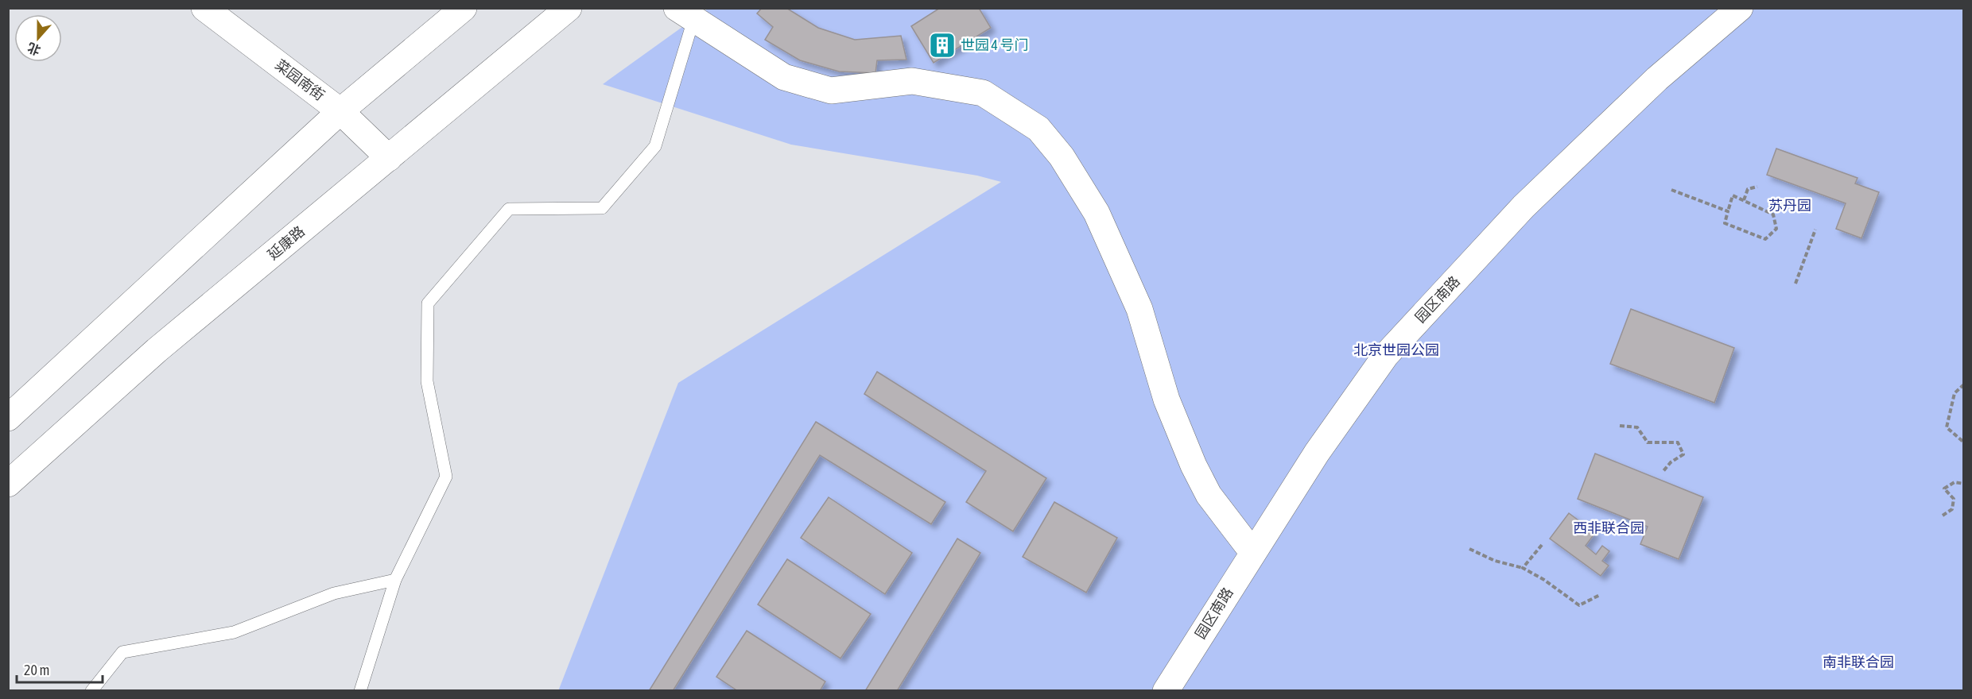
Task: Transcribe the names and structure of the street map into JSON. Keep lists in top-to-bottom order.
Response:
{
  "streets": {
    "street": ["菜园南街", "延康路", "园区南路"]
  },
  "crossings": [
    ["菜园南街", "延康路"]
  ],
  "parks": [
    "苏丹园",
    "北京世园公园",
    "西非联合园",
    "南非联合园"
  ],
  "places": {
    "building": ["世园 4 号门"]
  },
  "scale_bar": "20 m",
  "north": "bottom"
}
